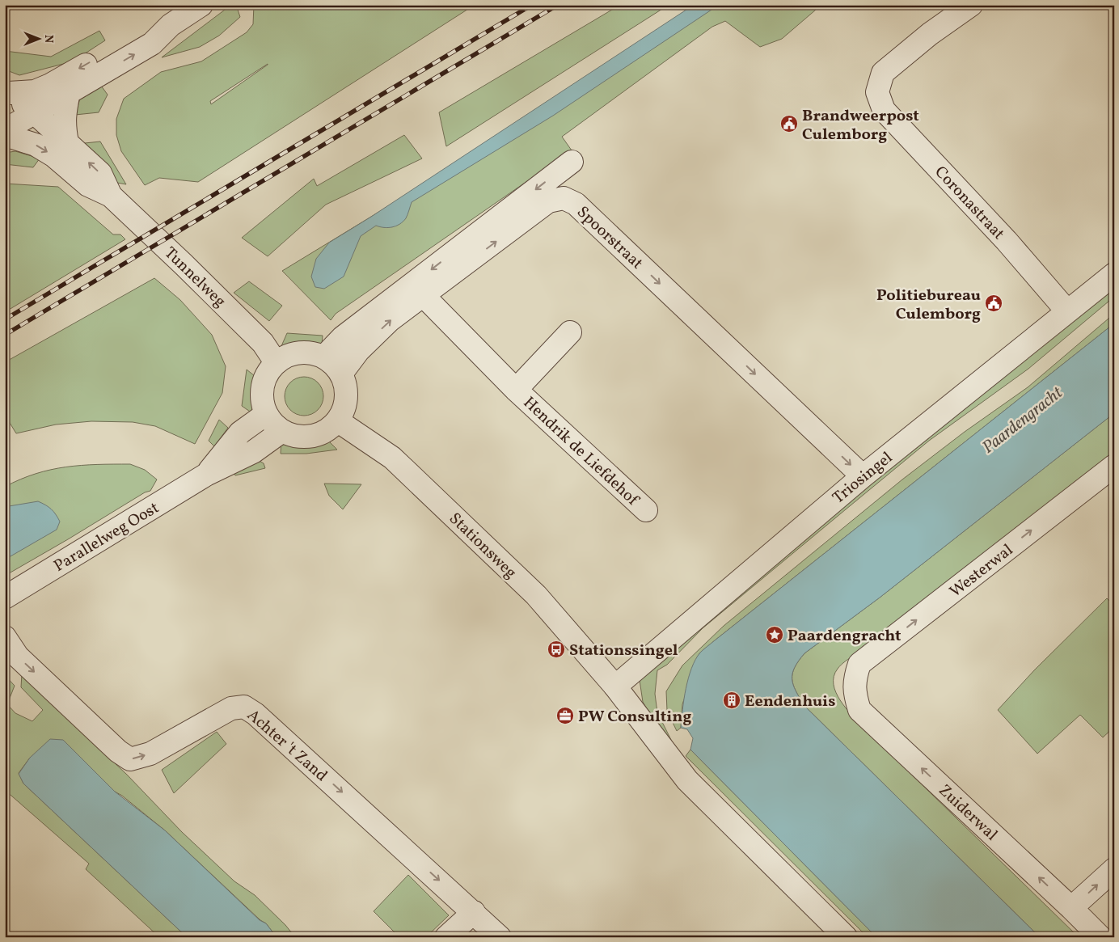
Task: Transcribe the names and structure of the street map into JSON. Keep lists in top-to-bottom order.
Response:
{
  "streets": {
    "street": [
      "Coronastraat",
      "Spoorstraat",
      "Tunnelweg",
      "Hendrik de Liefdehof",
      "Triosingel",
      "Parallelweg Oost",
      "Stationsweg",
      "Westerwal",
      "Achter 't Zand",
      "Zuiderwal"
    ]
  },
  "crossings": [
    ["Coronastraat", "Triosingel"],
    ["Spoorstraat", "Tunnelweg"],
    ["Spoorstraat", "Hendrik de Liefdehof"],
    ["Spoorstraat", "Triosingel"],
    ["Spoorstraat", "Parallelweg Oost"],
    ["Spoorstraat", "Stationsweg"],
    ["Tunnelweg", "Parallelweg Oost"],
    ["Tunnelweg", "Stationsweg"],
    ["Triosingel", "Stationsweg"],
    ["Parallelweg Oost", "Stationsweg"],
    ["Westerwal", "Zuiderwal"]
  ],
  "one_way": ["Westerwal", "Achter 't Zand"],
  "water": ["Paardengracht"],
  "places": {
    "public building": ["Brandweerpost Culemborg", "Politiebureau Culemborg"],
    "place": ["Paardengracht"],
    "bus stop": ["Stationssingel"],
    "building": ["Eendenhuis"],
    "office": ["PW Consulting"]
  },
  "north": "right"
}
